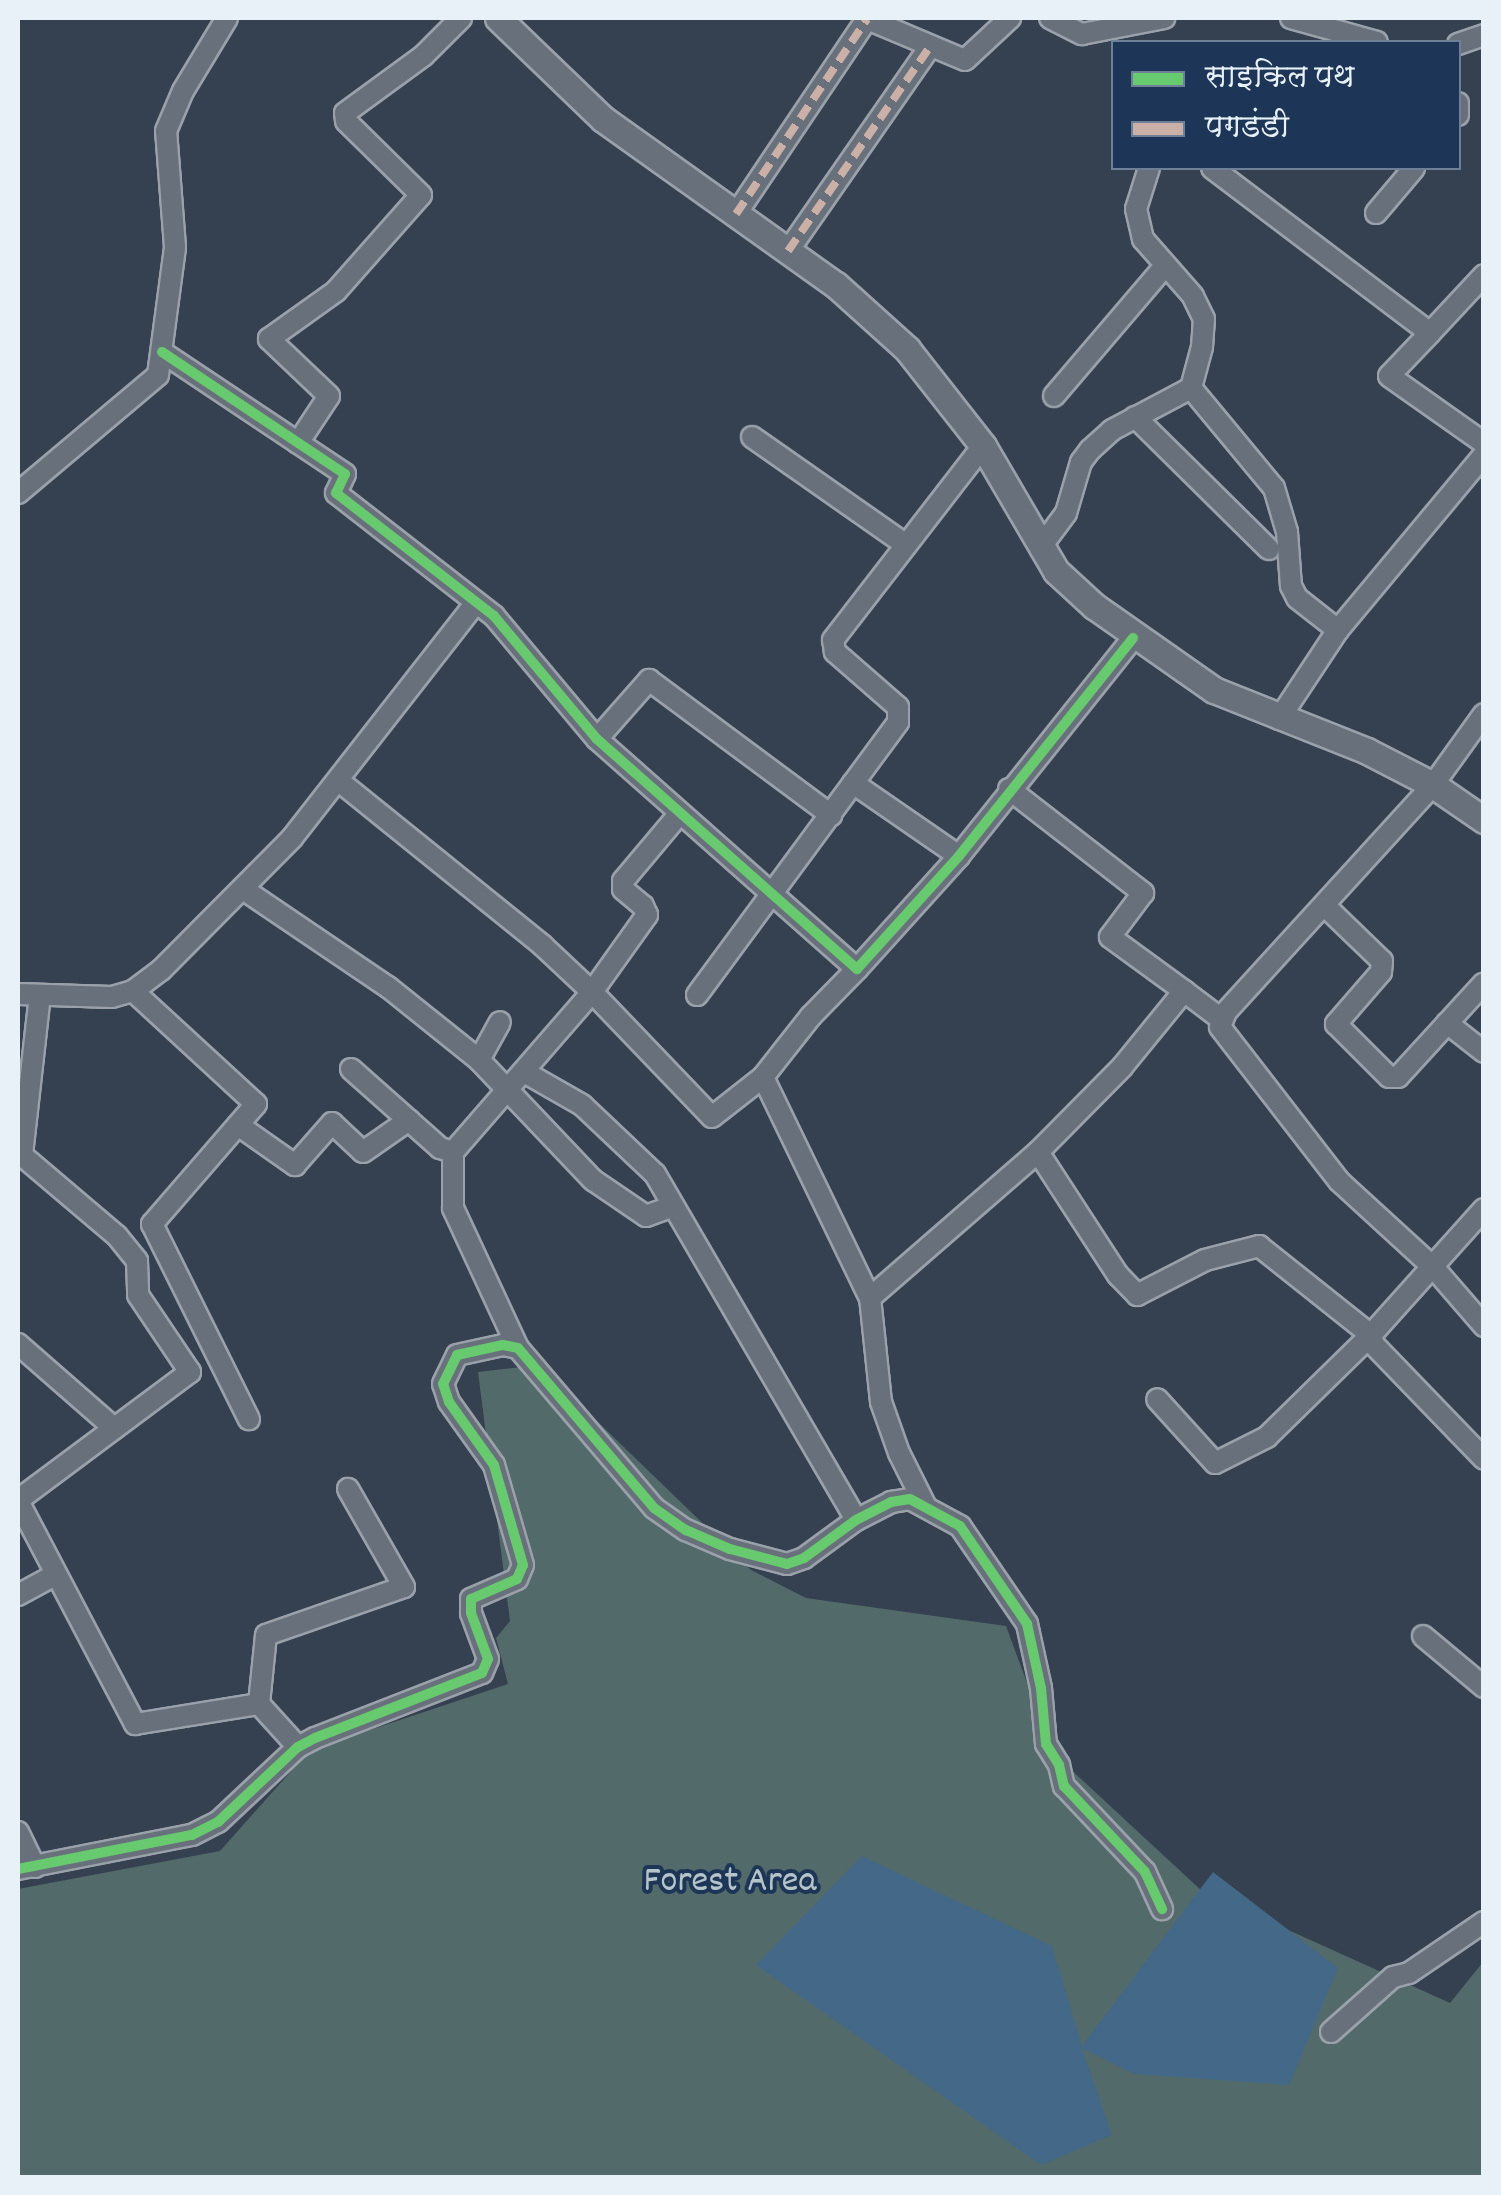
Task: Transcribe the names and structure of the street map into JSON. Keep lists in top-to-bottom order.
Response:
{
  "parks": ["Forest Area"],
  "legend": ["साइकिल पथ", "पगडंडी"]
}
